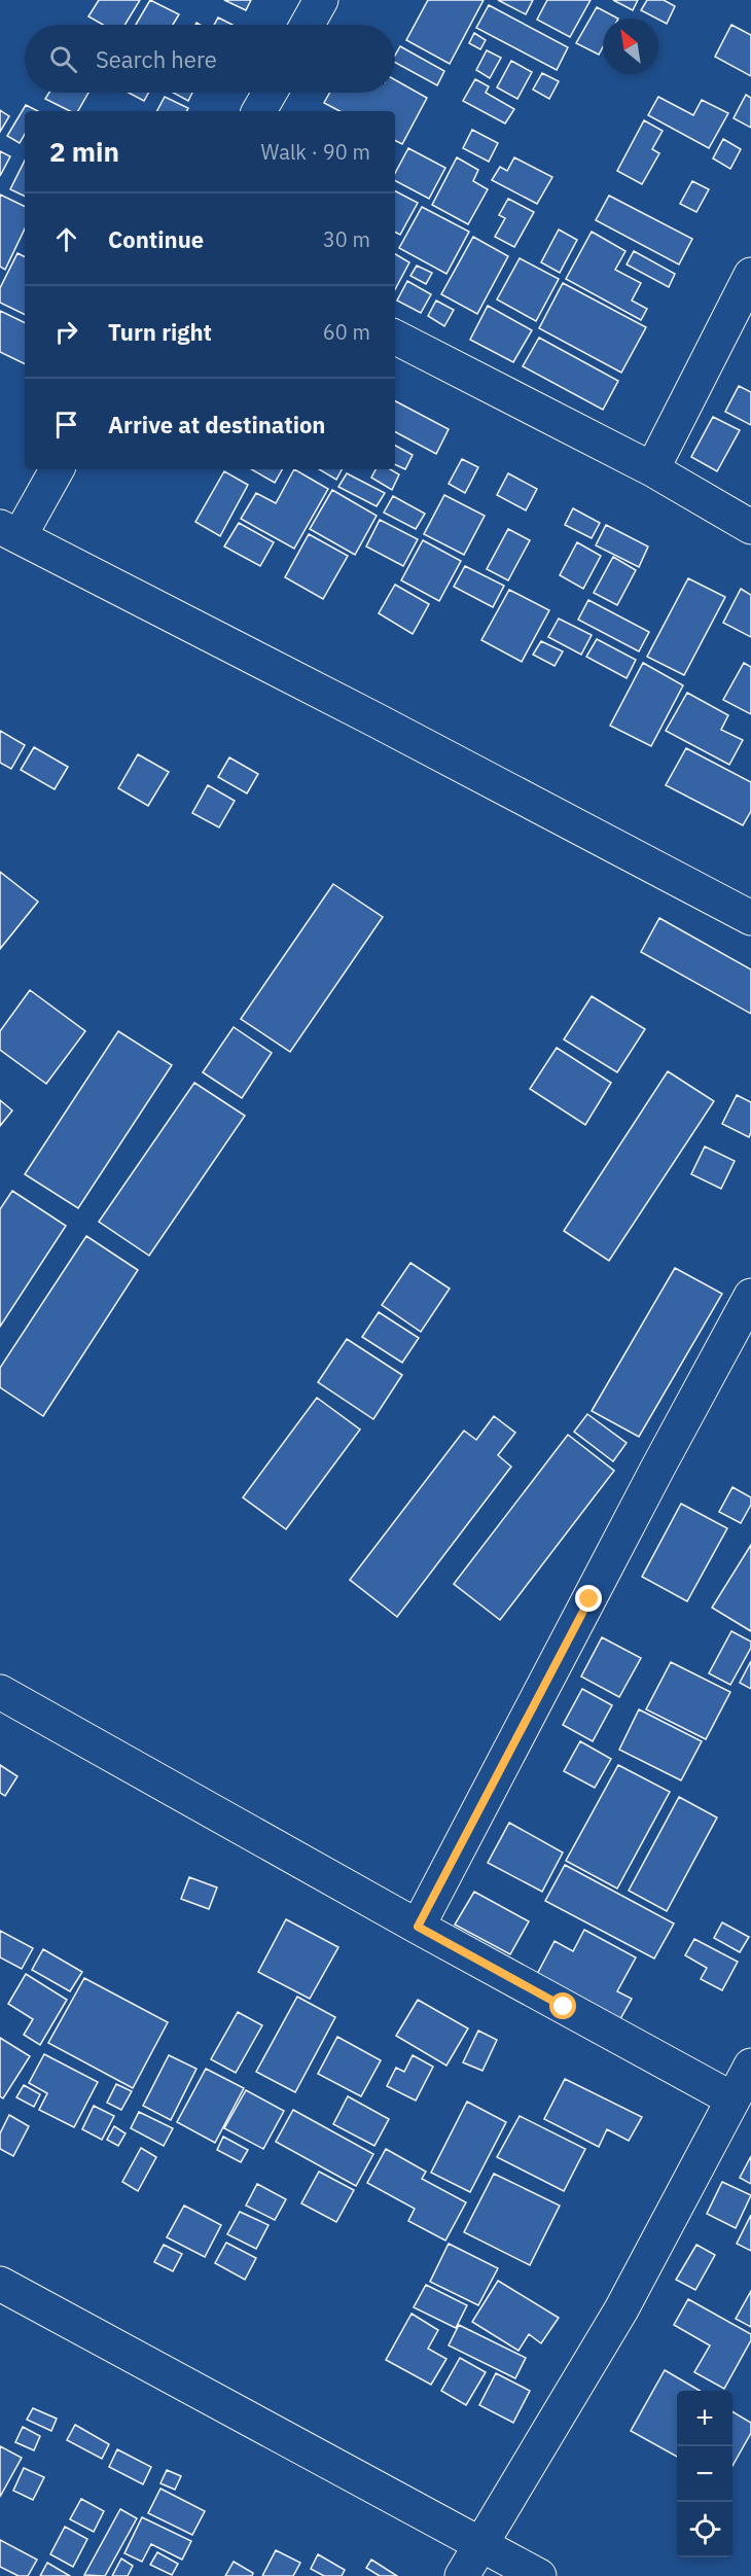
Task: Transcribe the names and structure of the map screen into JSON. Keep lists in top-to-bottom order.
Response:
{
  "north": "top left",
  "page": {
    "search": "Search here",
    "heading": ["2 min", "Walk · 90 m"],
    "list": [
      ["Continue", "30 m"],
      ["Turn right", "60 m"],
      "Arrive at destination"
    ],
    "map_buttons": ["+", "−"]
  }
}
